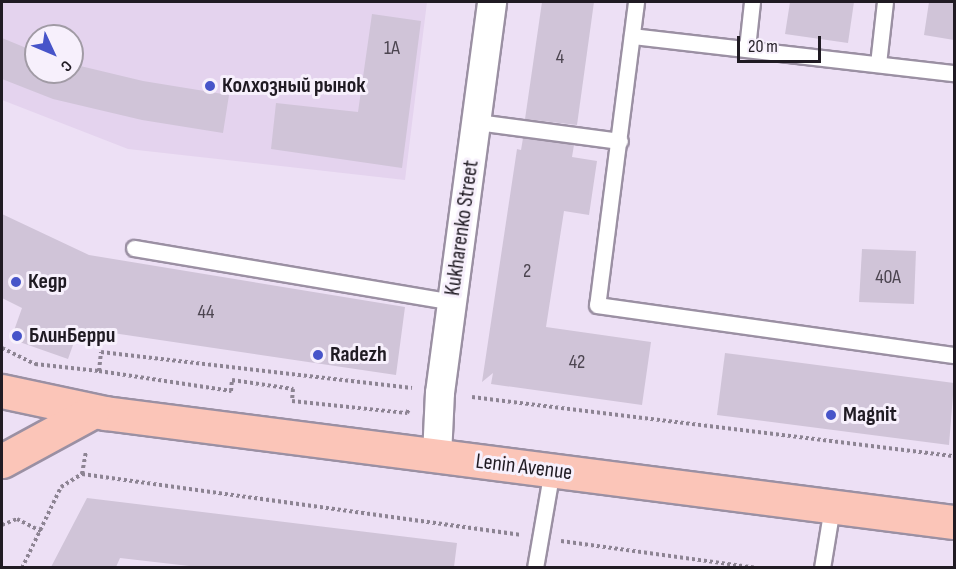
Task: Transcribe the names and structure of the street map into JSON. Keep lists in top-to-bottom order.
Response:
{
  "streets": {
    "main road": ["Lenin Avenue"],
    "street": ["Kukharenko Street"]
  },
  "crossings": [
    ["Kukharenko Street", "Lenin Avenue"]
  ],
  "places": [
    "Колхозный рынок",
    "Кедр",
    "БлинБерри",
    "Radezh",
    "Magnit"
  ],
  "house_numbers": [
    "1А",
    "4",
    "2",
    "40А",
    "44",
    "42"
  ],
  "scale_bar": "20 m",
  "north": "bottom right"
}
